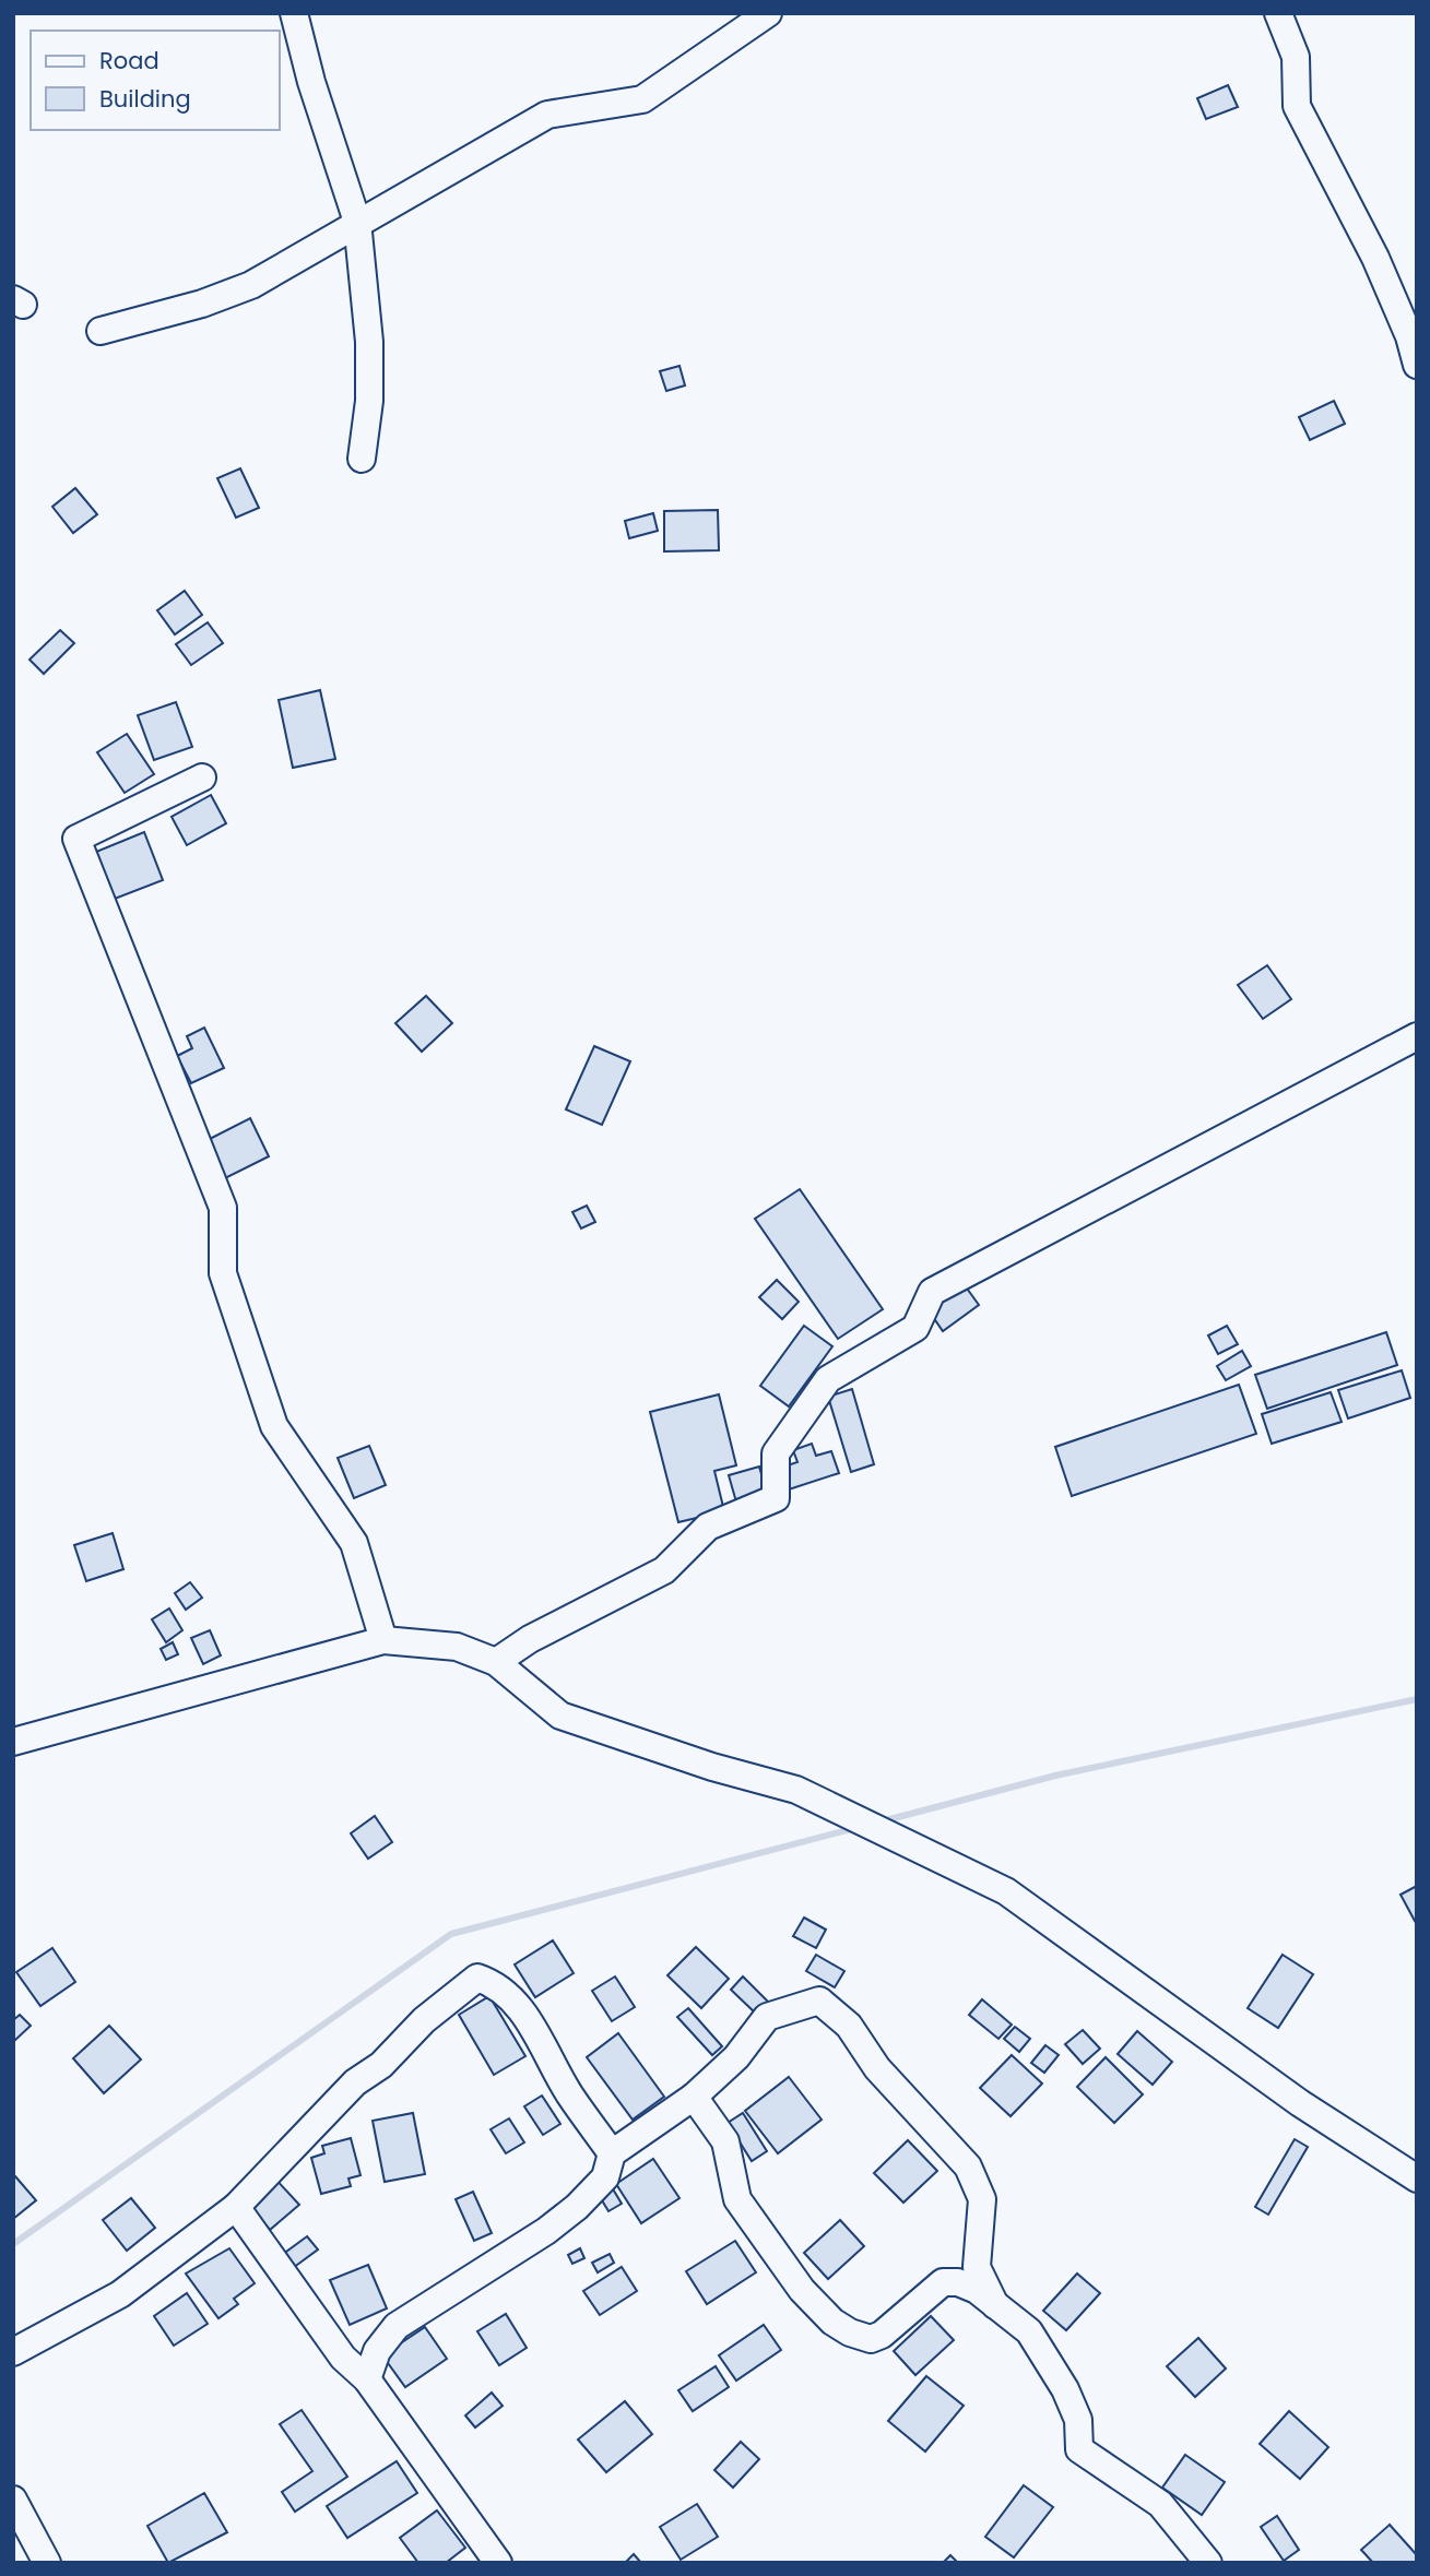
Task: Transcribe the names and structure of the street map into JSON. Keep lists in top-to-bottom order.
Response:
{
  "legend": ["Road", "Building"]
}
